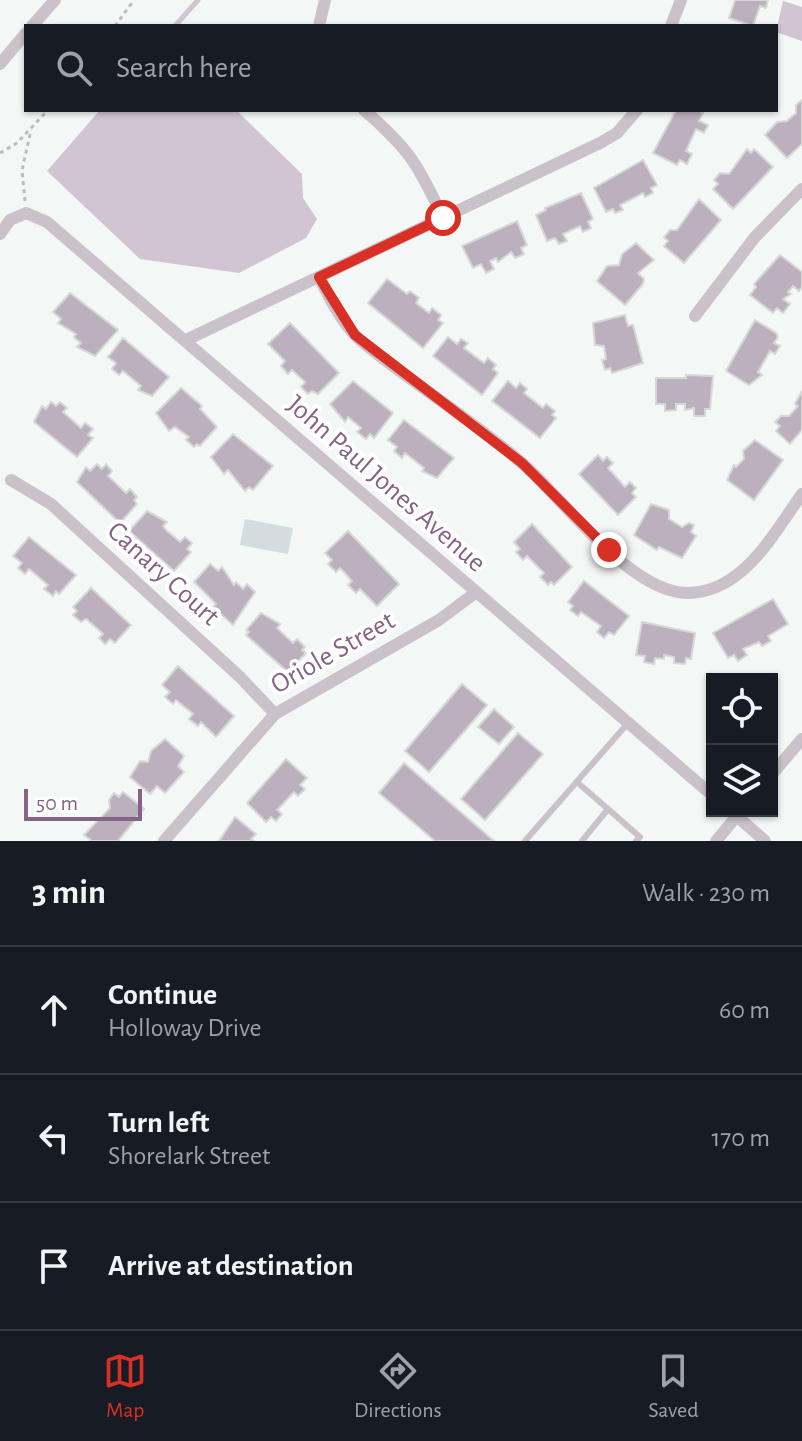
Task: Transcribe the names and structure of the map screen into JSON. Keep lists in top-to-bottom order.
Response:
{
  "streets": {
    "street": ["John Paul Jones Avenue", "Canary Court", "Oriole Street"]
  },
  "crossings": [
    ["John Paul Jones Avenue", "Oriole Street"],
    ["Canary Court", "Oriole Street"]
  ],
  "scale_bar": "50 m",
  "page": {
    "search": "Search here",
    "scale": "50 m",
    "heading": ["3 min", "Walk · 230 m"],
    "list": [
      ["Continue", "Holloway Drive", "60 m"],
      ["Turn left", "Shorelark Street", "170 m"],
      "Arrive at destination"
    ],
    "nav": ["Map", "Directions", "Saved"]
  }
}
